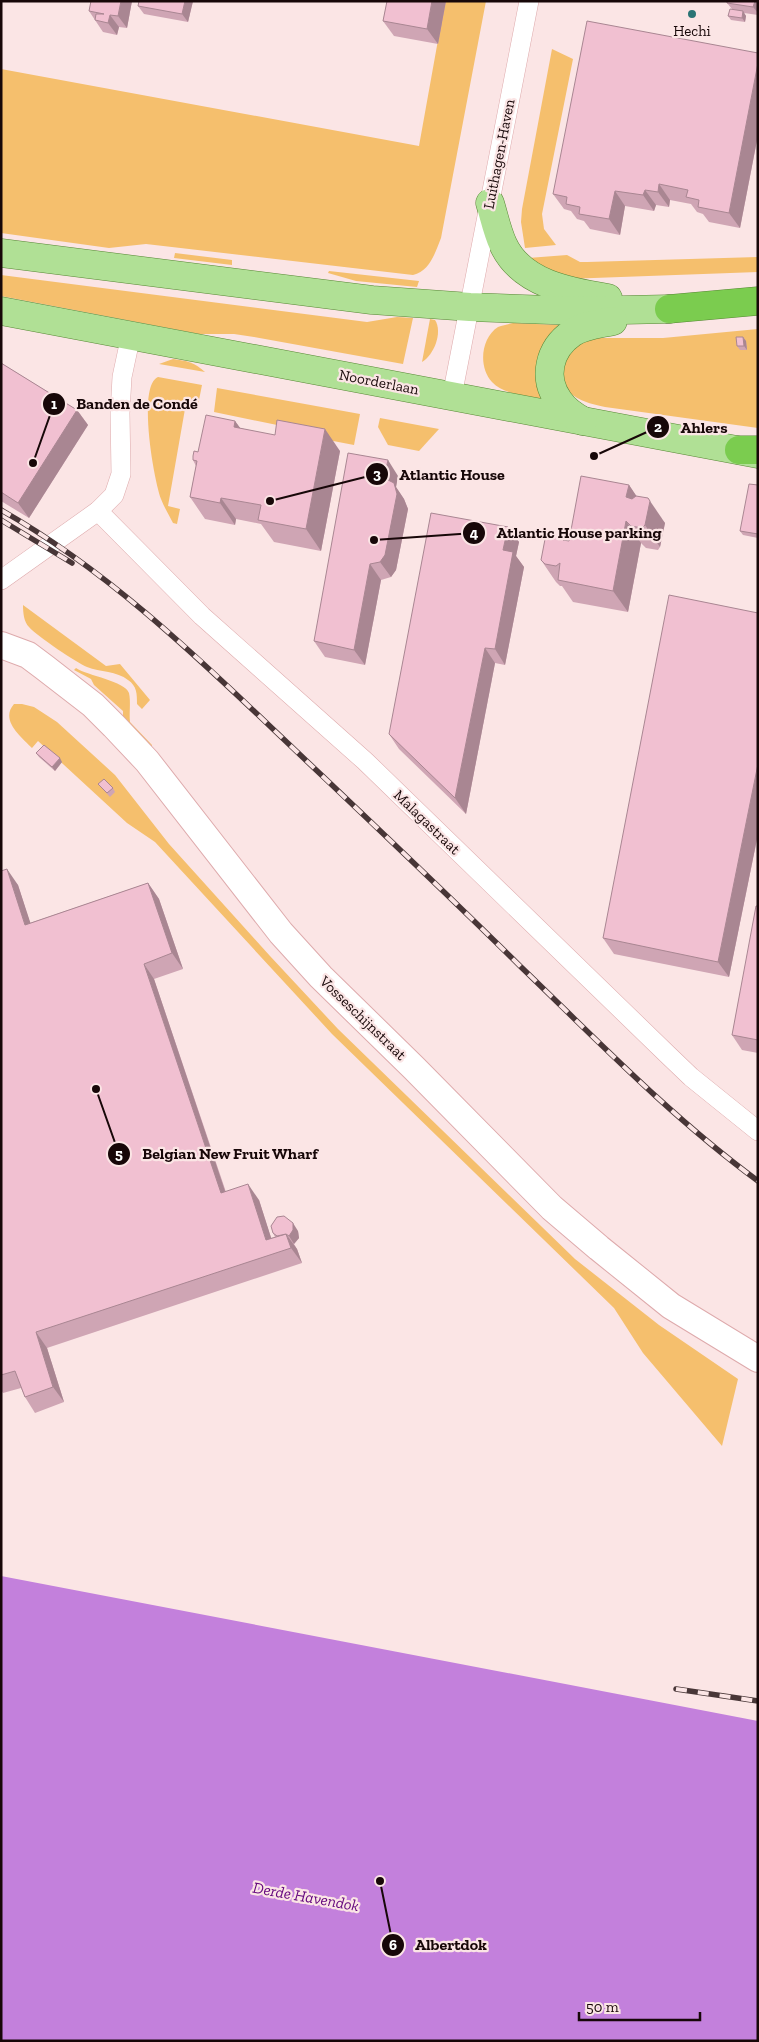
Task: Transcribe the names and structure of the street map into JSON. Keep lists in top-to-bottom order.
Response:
{
  "streets": {
    "main road": ["Noorderlaan"],
    "street": ["Luithagen-Haven", "Malagastraat", "Vosseschijnstraat"]
  },
  "crossings": [
    ["Luithagen-Haven", "Noorderlaan"]
  ],
  "water": ["Derde Havendok"],
  "places": [
    "Hechi",
    "Ahlers",
    "Banden de Condé",
    "Atlantic House",
    "Atlantic House parking",
    "Belgian New Fruit Wharf",
    "Albertdok"
  ],
  "scale_bar": "50 m"
}
